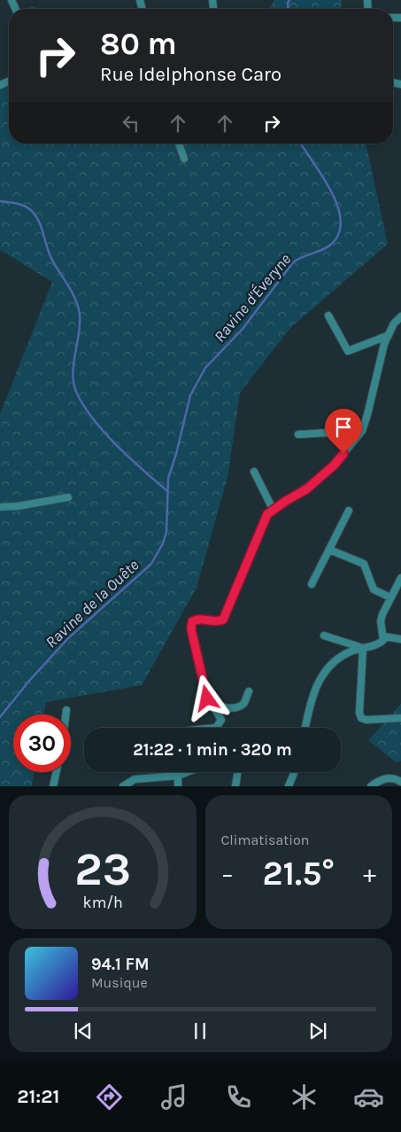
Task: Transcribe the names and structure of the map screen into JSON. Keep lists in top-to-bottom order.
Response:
{
  "water": ["Ravine d'Éveryne", "Ravine de la Ouête"],
  "page": {
    "turn": ["80 m", "Rue Idelphonse Caro"],
    "limit": "30",
    "trip": "21:22 · 1 min · 320 m",
    "tile": "Climatisation",
    "heat": ["−", "21.5°", "+"],
    "song": ["94.1 FM", "Musique"],
    "tabs": "21:21",
    "gauge": ["23", "km/h"]
  }
}
